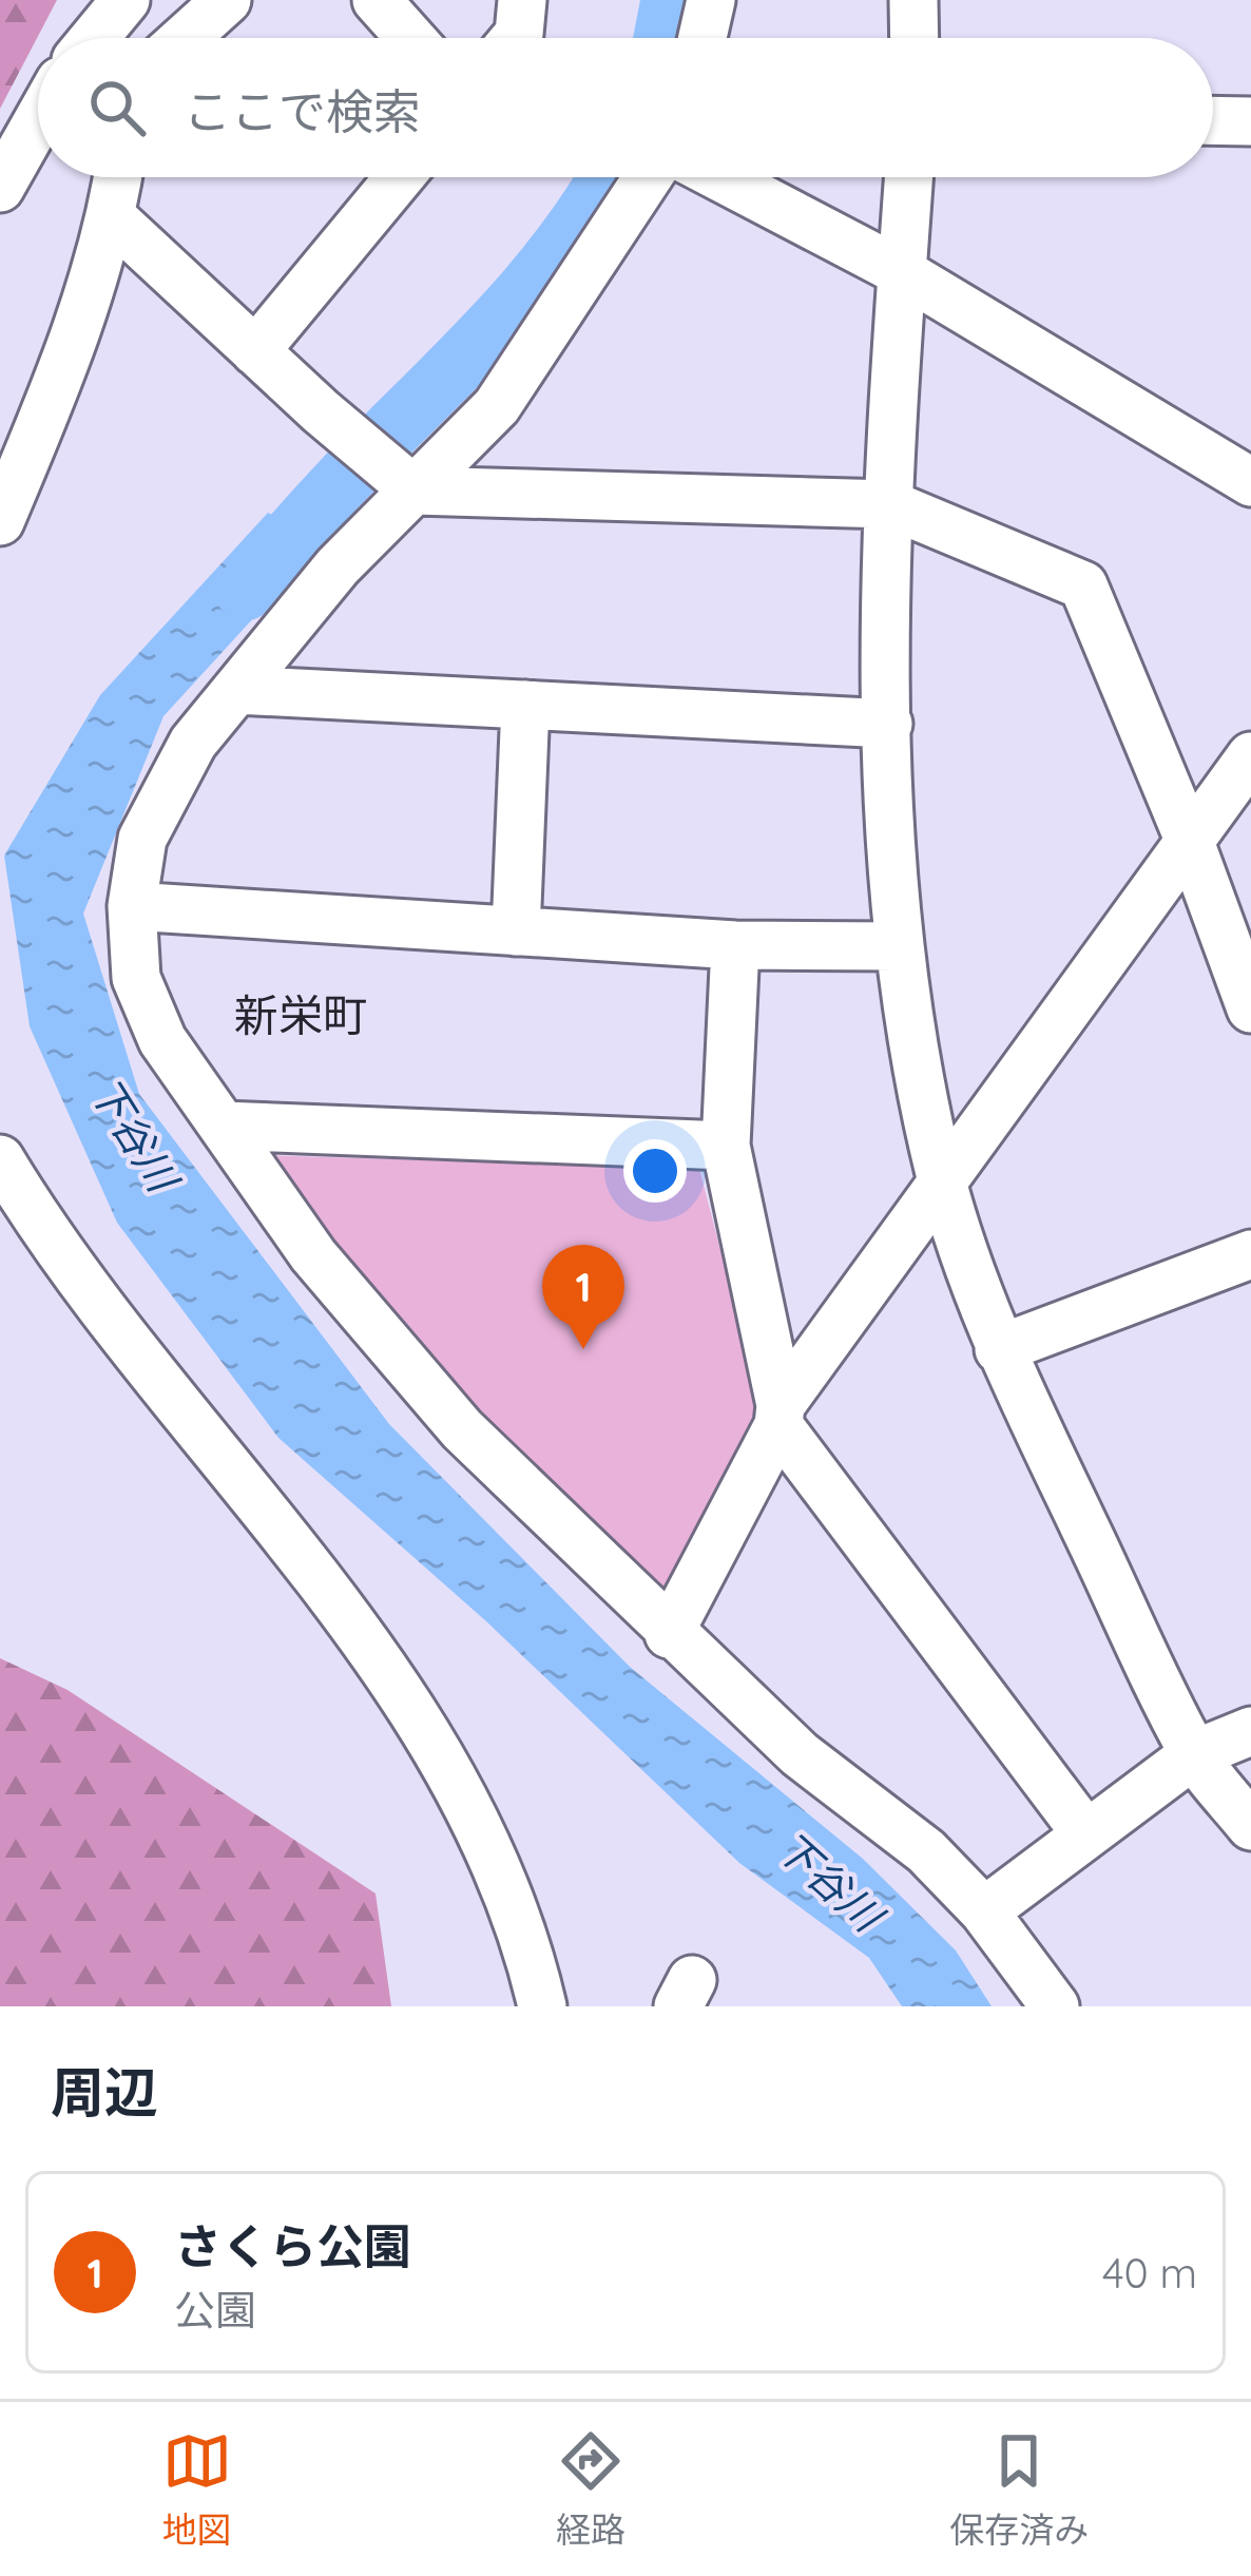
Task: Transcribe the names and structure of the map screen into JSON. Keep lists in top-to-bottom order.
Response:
{
  "districts": ["新栄町"],
  "water": ["下谷川"],
  "page": {
    "search": "ここで検索",
    "pins": "1",
    "heading": "周辺",
    "list": [
      {
        "mark": "1",
        "name": "さくら公園",
        "note": "公園",
        "value": "40 m"
      }
    ],
    "nav": ["地図", "経路", "保存済み"]
  }
}
